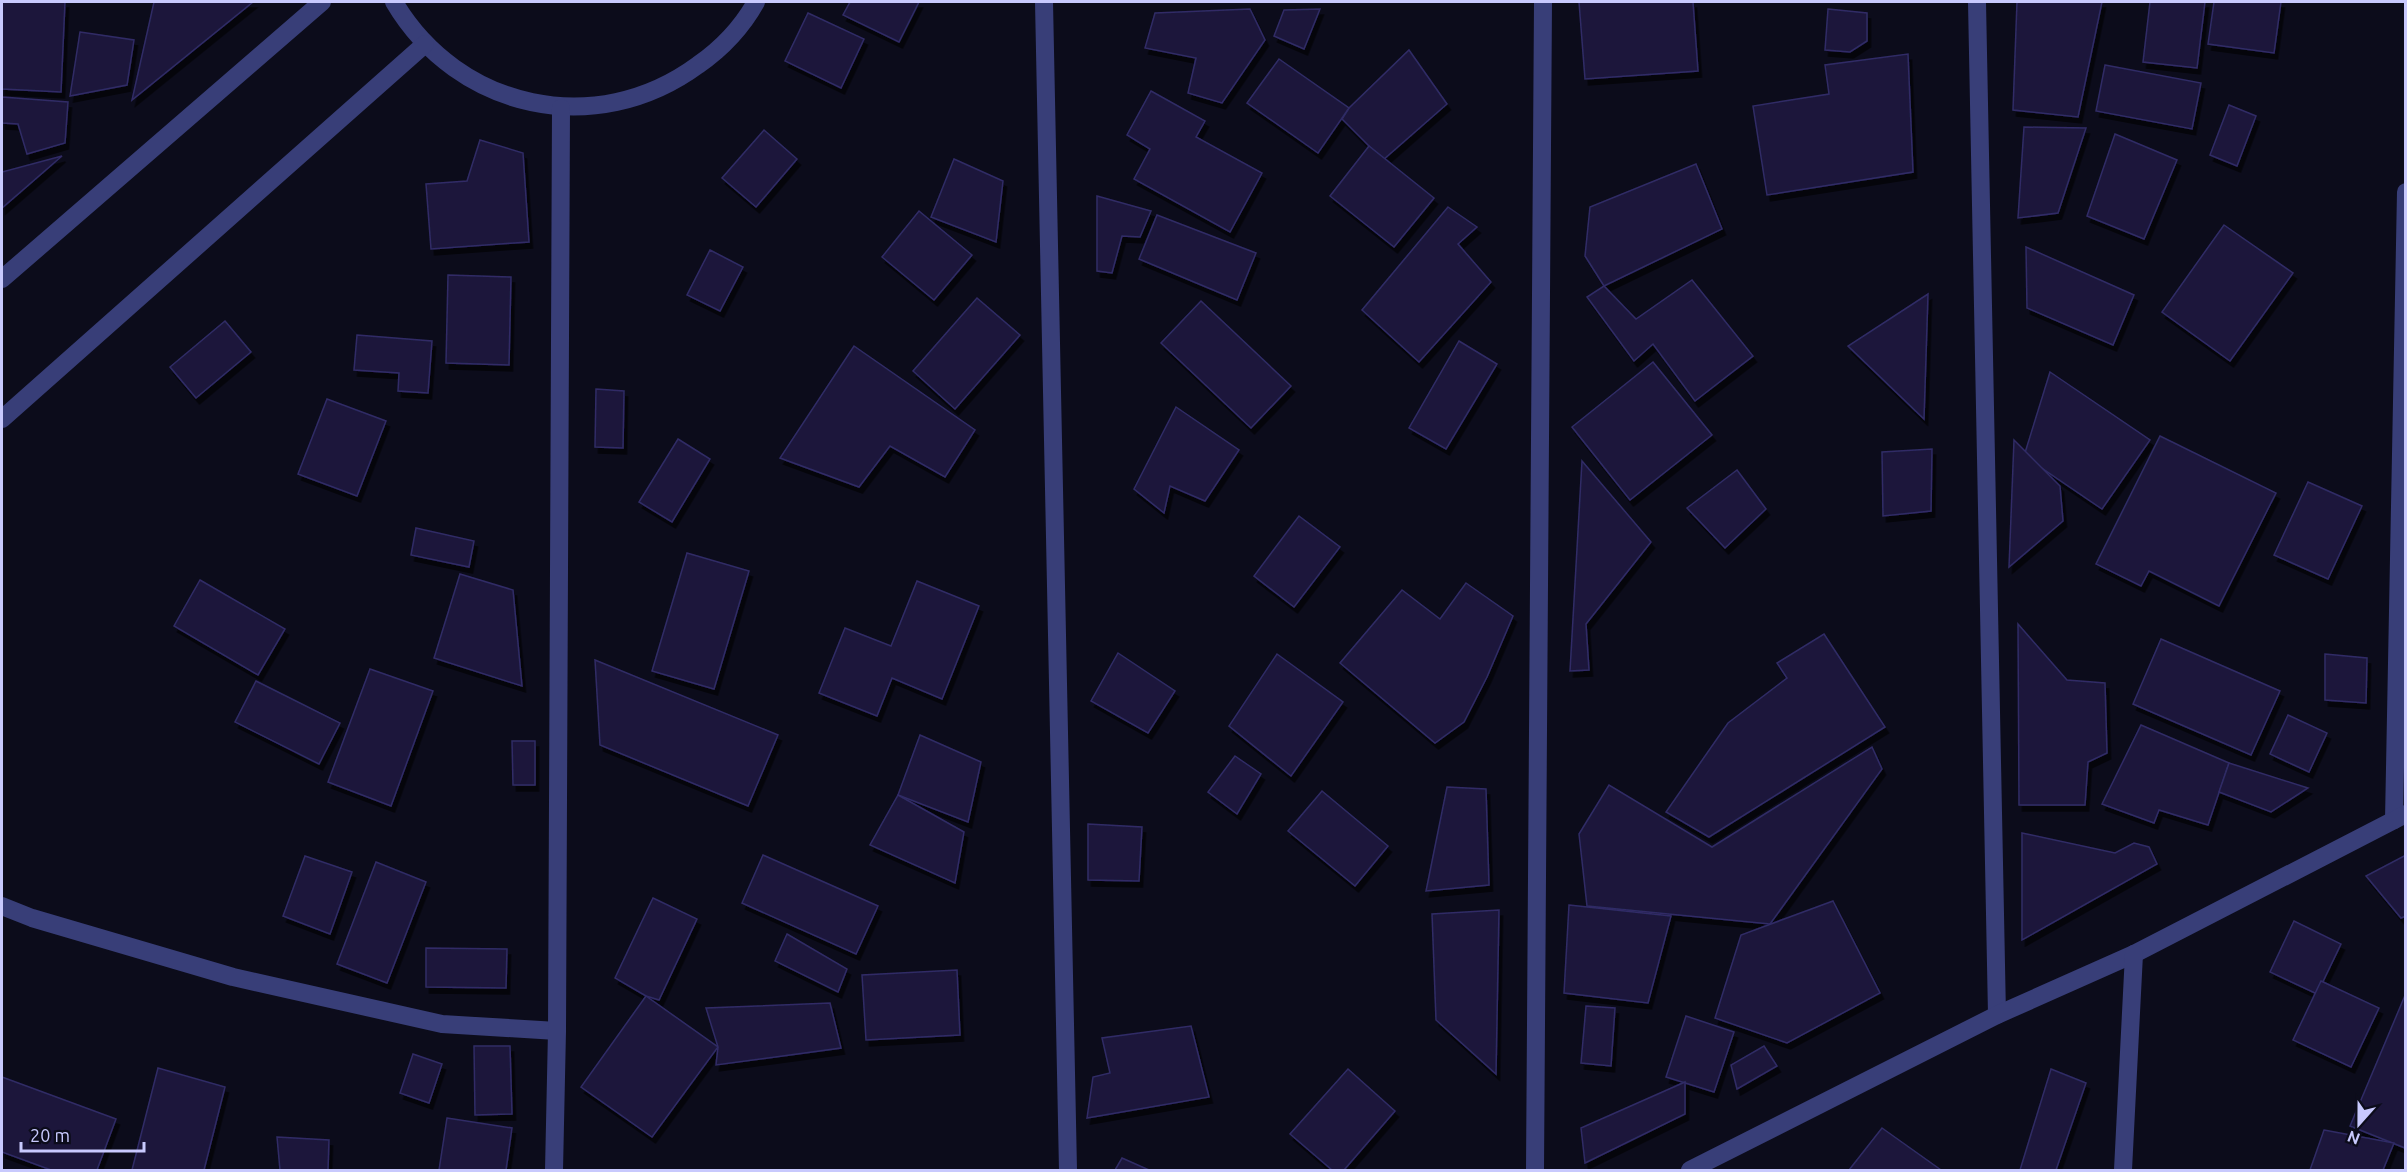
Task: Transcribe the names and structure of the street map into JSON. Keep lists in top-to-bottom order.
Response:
{
  "scale_bar": "20 m",
  "north": "bottom"
}
